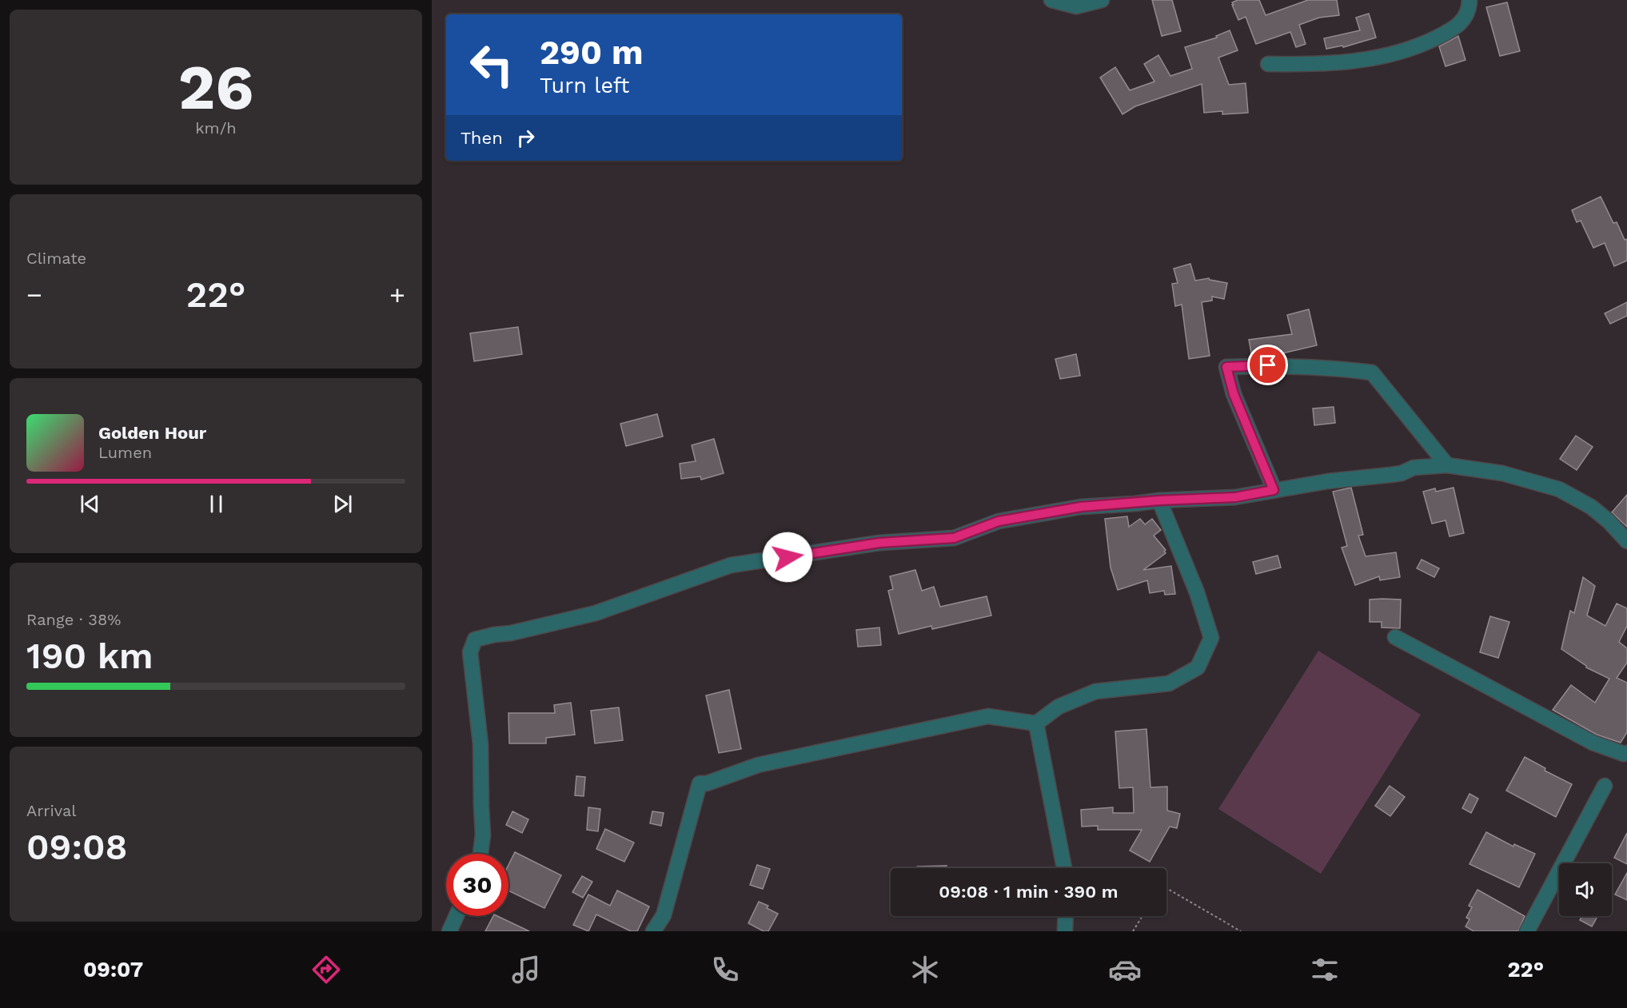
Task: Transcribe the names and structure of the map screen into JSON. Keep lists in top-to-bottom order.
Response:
{
  "page": {
    "tile": [
      ["26", "km/h"],
      "Climate",
      ["Range · 38%", "190 km"],
      ["Arrival", "09:08"]
    ],
    "turn": ["290 m", "Turn left"],
    "then": "Then",
    "heat": ["−", "22°", "+"],
    "song": ["Golden Hour", "Lumen"],
    "limit": "30",
    "trip": "09:08 · 1 min · 390 m",
    "tabs": ["09:07", "22°"]
  }
}
